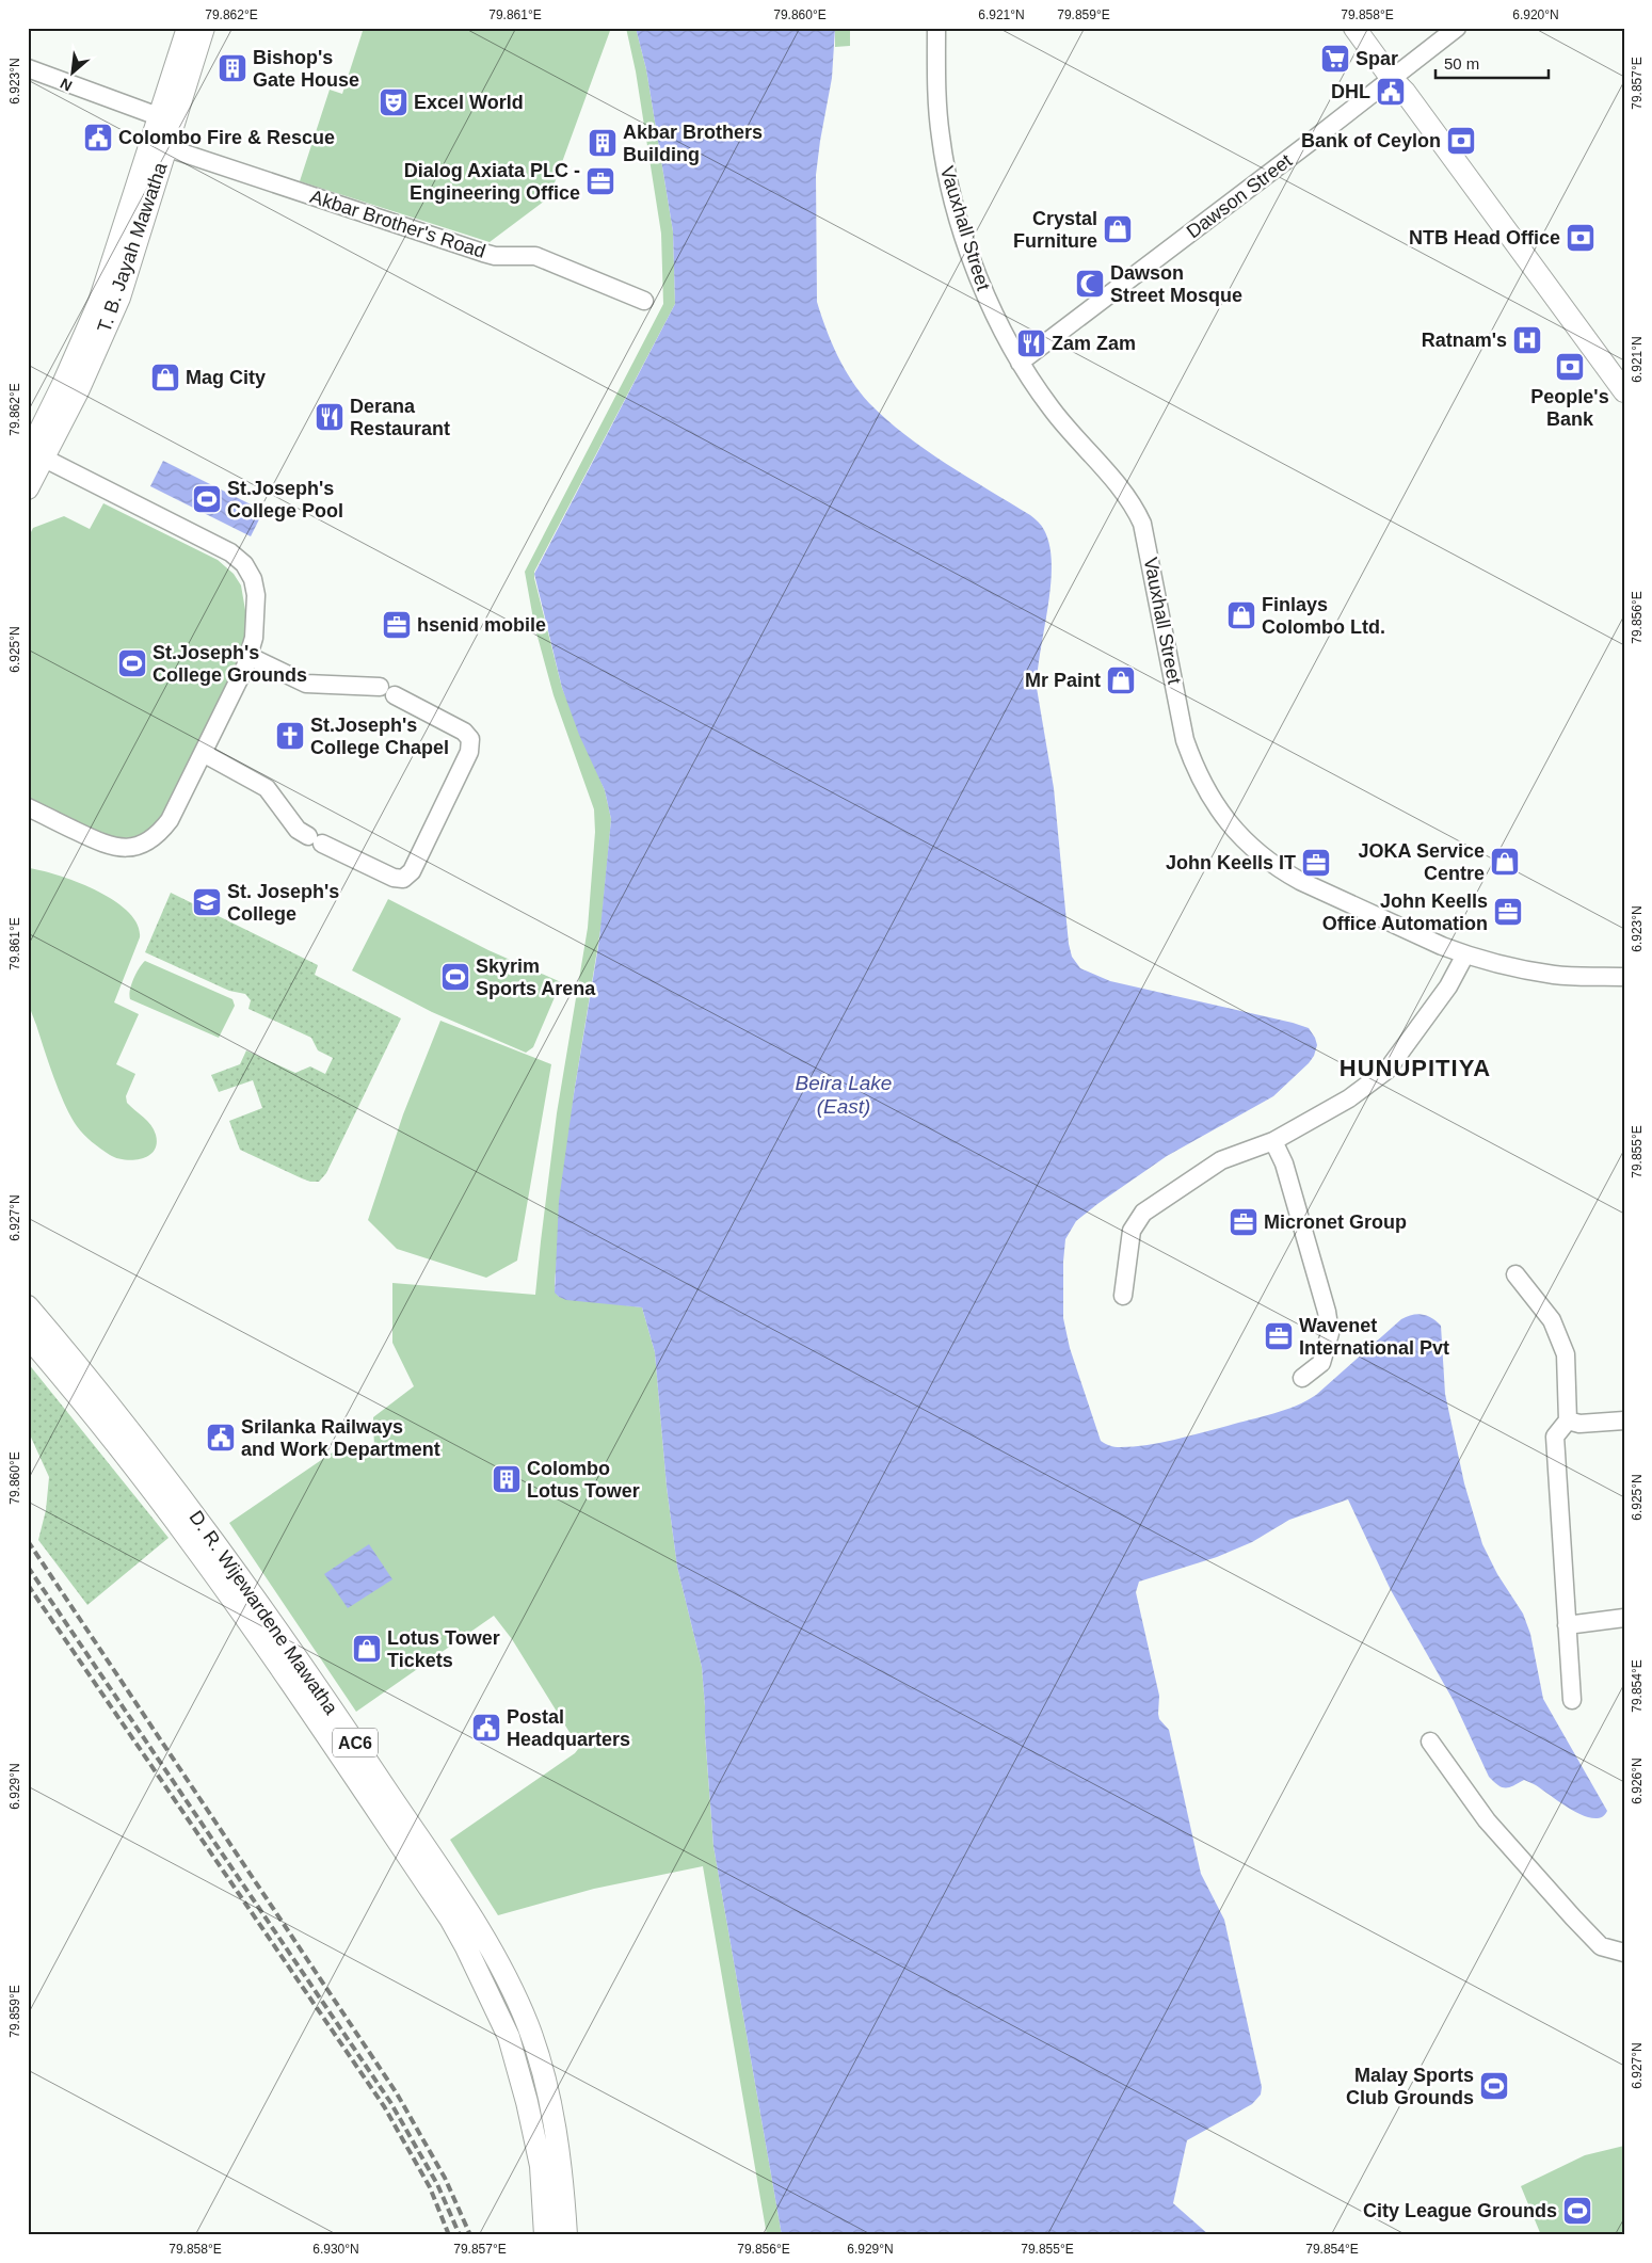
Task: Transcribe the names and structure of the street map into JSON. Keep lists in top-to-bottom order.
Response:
{
  "streets": {
    "main road": ["T. B. Jayah Mawatha", "D. R. Wijewardene Mawatha", "AC6"],
    "street": ["Dawson Street", "Akbar Brother's Road", "Vauxhall Street"]
  },
  "crossings": [
    ["Dawson Street", "Vauxhall Street"],
    ["Akbar Brother's Road", "T. B. Jayah Mawatha"]
  ],
  "districts": ["HUNUPITIYA"],
  "water": ["Beira Lake (East)"],
  "places": {
    "supermarket": ["Spar"],
    "building": ["Bishop's Gate House", "Akbar Brothers Building", "Colombo Lotus Tower"],
    "public building": [
      "DHL",
      "Colombo Fire & Rescue",
      "Srilanka Railways and Work Department",
      "Postal Headquarters"
    ],
    "theatre": ["Excel World"],
    "bank": ["Bank of Ceylon", "NTB Head Office", "People's Bank"],
    "office": [
      "Dialog Axiata PLC - Engineering Office",
      "hsenid mobile",
      "John Keells IT",
      "John Keells Office Automation",
      "Micronet Group",
      "Wavenet International Pvt"
    ],
    "shop": [
      "Crystal Furniture",
      "Mag City",
      "Finlays Colombo Ltd.",
      "Mr Paint",
      "JOKA Service Centre",
      "Lotus Tower Tickets"
    ],
    "mosque": ["Dawson Street Mosque"],
    "hospital": ["Ratnam's"],
    "restaurant": ["Zam Zam", "Derana Restaurant"],
    "sports": [
      "St.Joseph's College Pool",
      "St.Joseph's College Grounds",
      "Skyrim Sports Arena",
      "Malay Sports Club Grounds",
      "City League Grounds"
    ],
    "church": ["St.Joseph's College Chapel"],
    "school or university": ["St. Joseph's College"]
  },
  "scale_bar": "50 m",
  "north": "bottom left",
  "coordinates": [
    "79.862°E",
    "79.861°E",
    "79.860°E",
    "6.921°N",
    "79.859°E",
    "79.858°E",
    "6.920°N",
    "6.923°N",
    "79.857°E",
    "79.856°E",
    "6.925°N",
    "79.855°E",
    "6.927°N",
    "79.854°E",
    "6.926°N",
    "6.929°N",
    "6.930°N"
  ]
}
